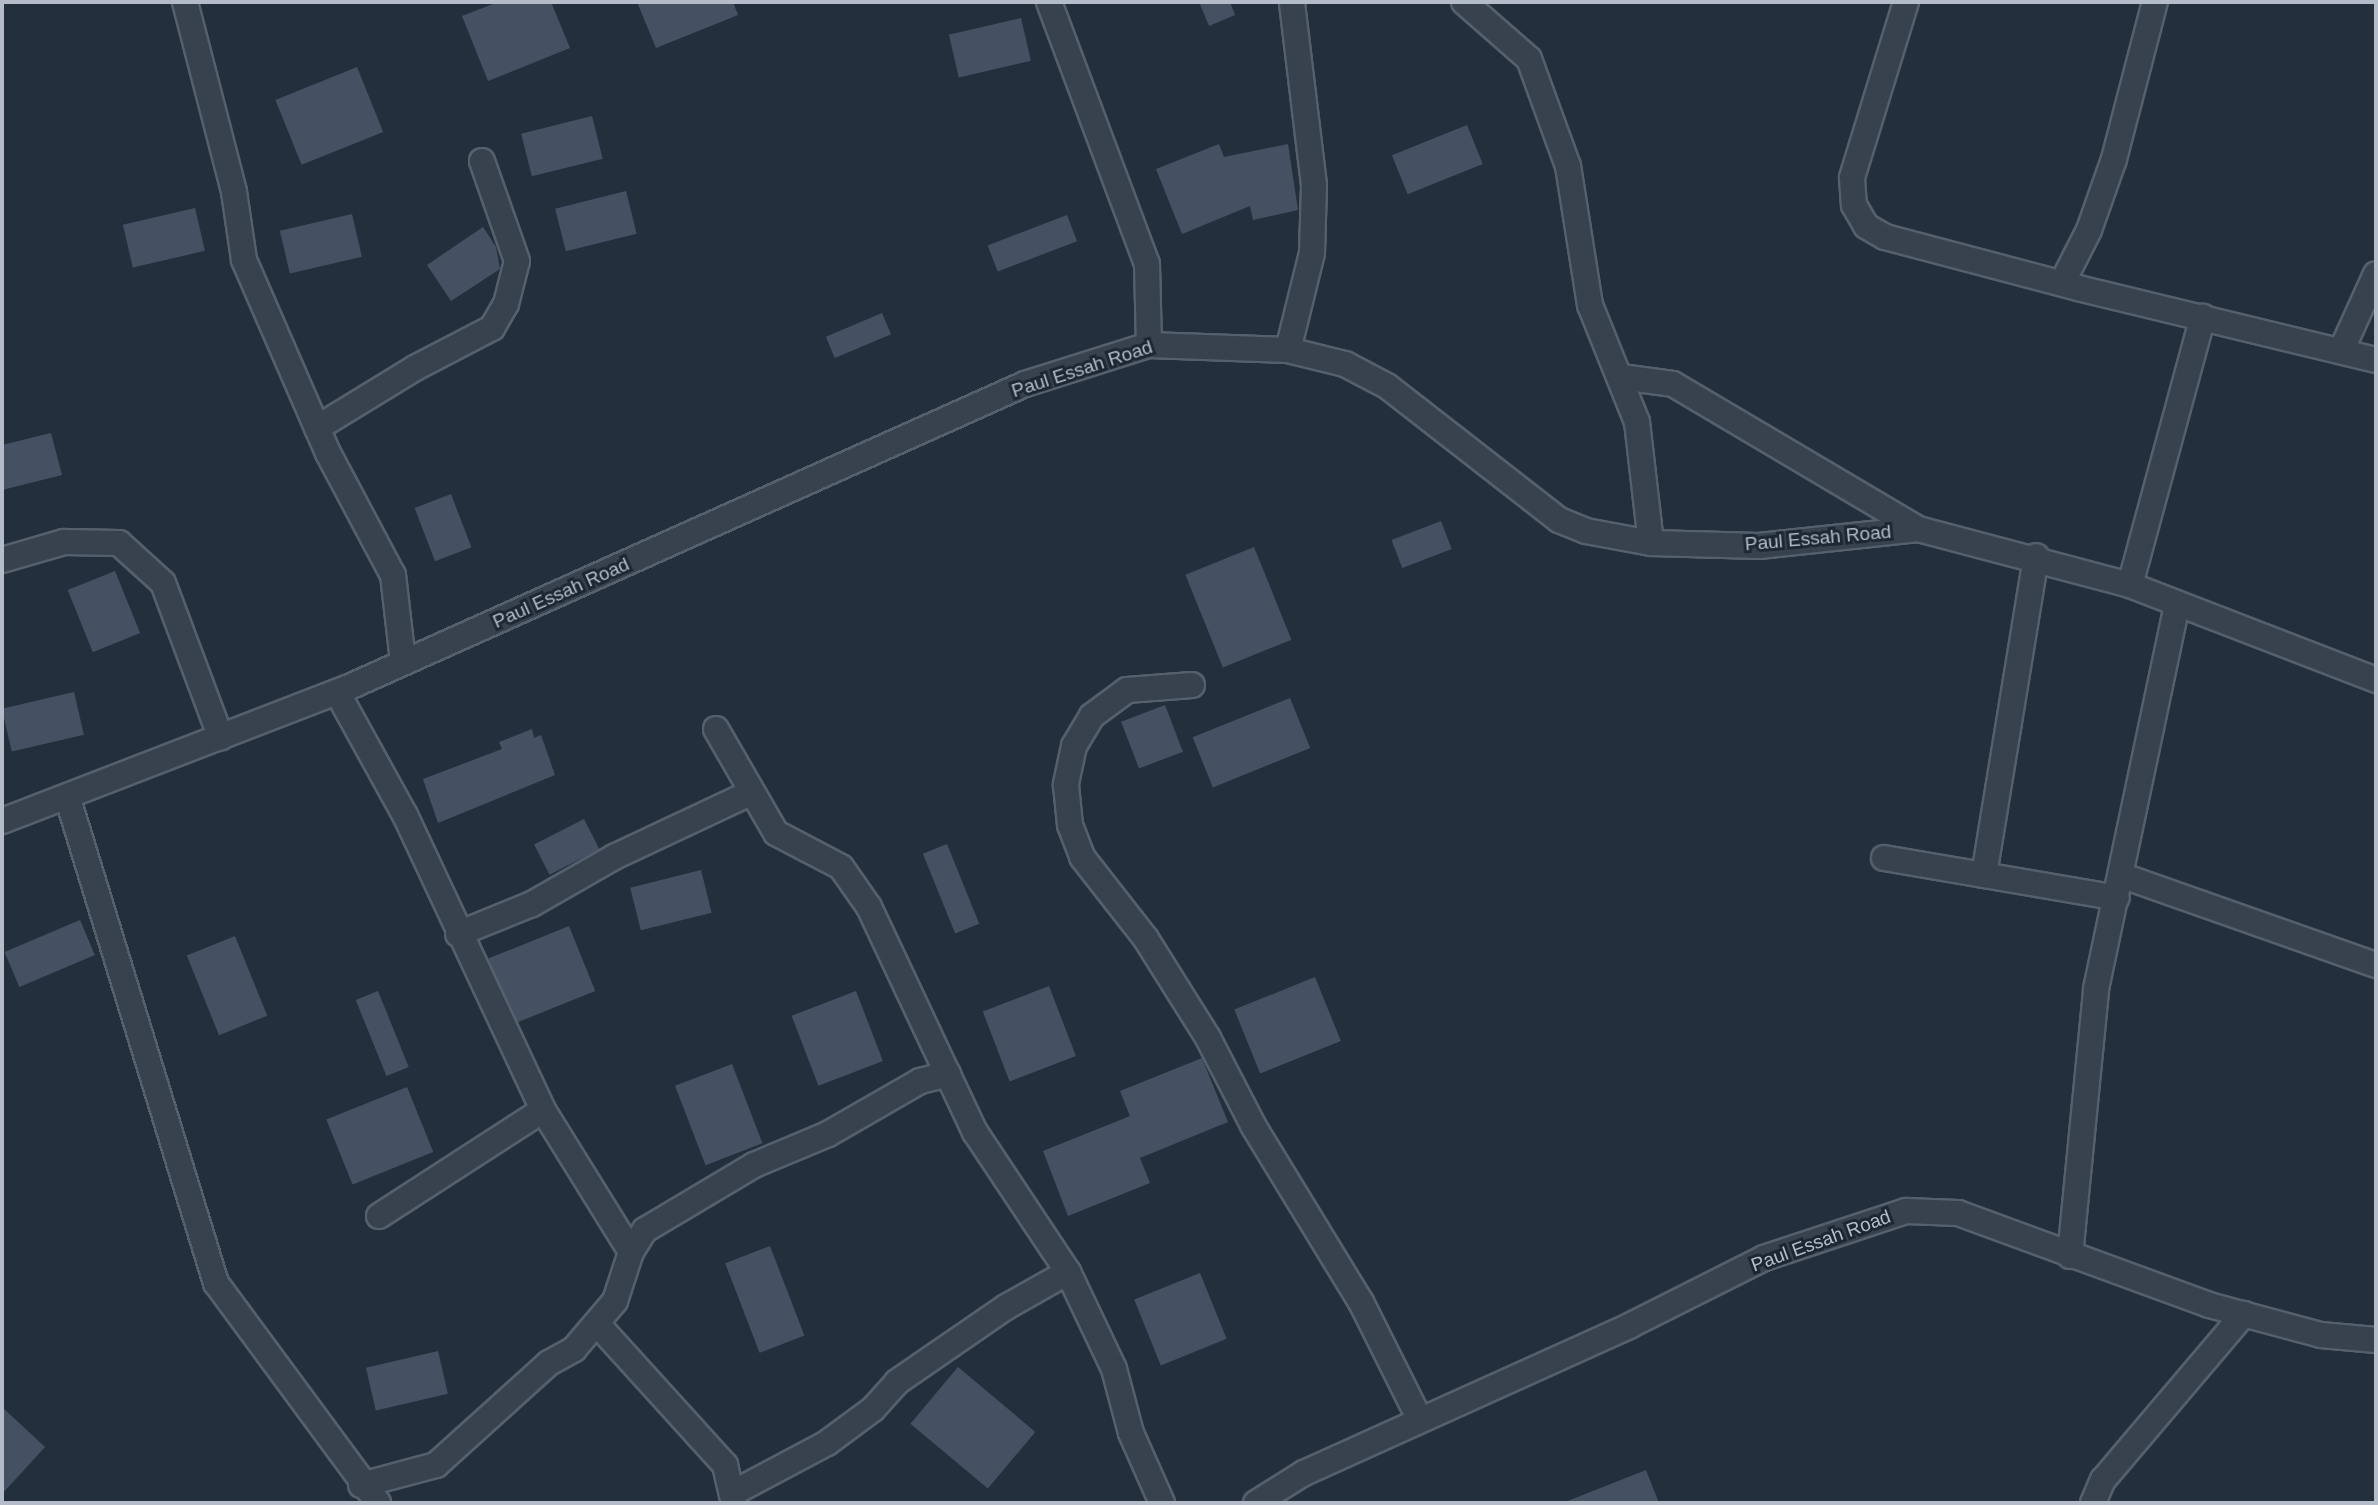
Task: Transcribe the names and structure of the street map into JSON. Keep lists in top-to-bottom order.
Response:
{
  "streets": {
    "street": ["Paul Essah Road"]
  }
}
